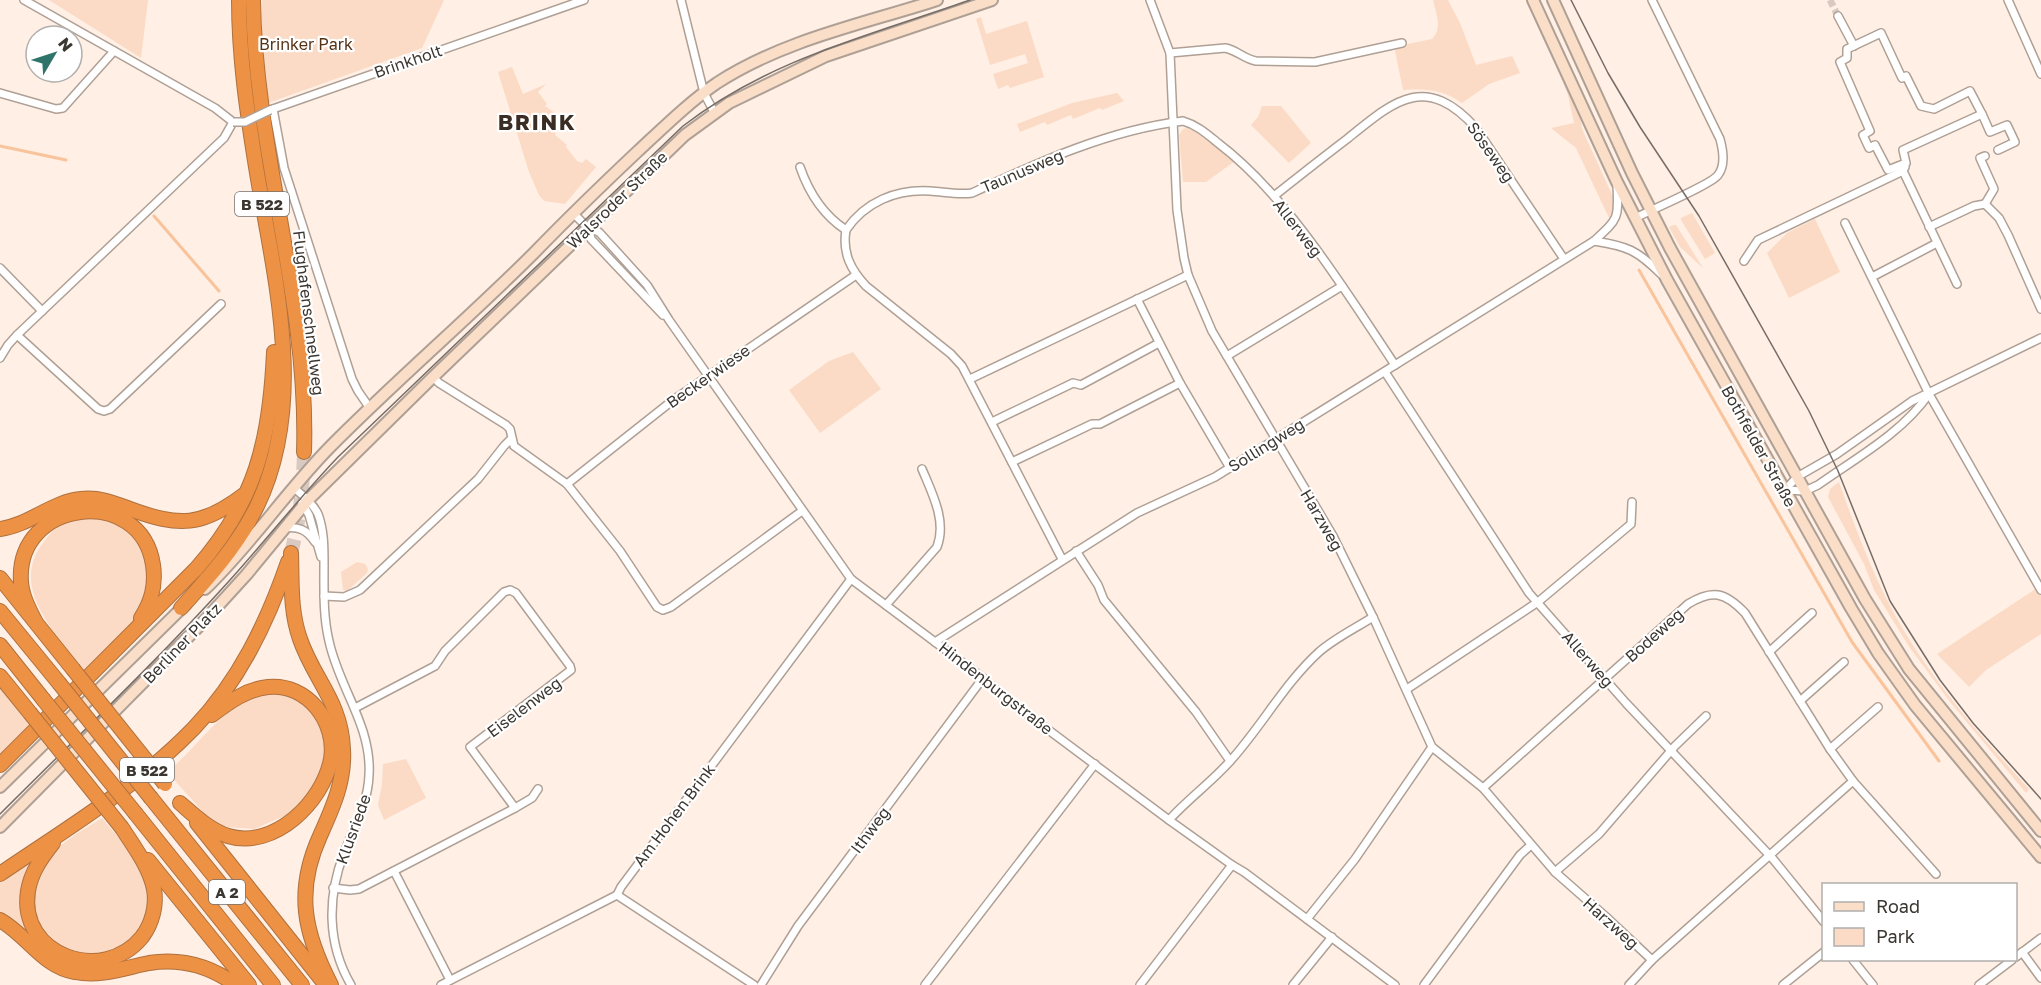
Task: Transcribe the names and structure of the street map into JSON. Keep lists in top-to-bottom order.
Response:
{
  "streets": {
    "highway": ["B 522", "Flughafenschnellweg", "A 2"],
    "main road": ["Walsroder Straße", "Bothfelder Straße", "Berliner Platz"],
    "street": [
      "Brinkholt",
      "Söseweg",
      "Taunusweg",
      "Allerweg",
      "Beckerwiese",
      "Sollingweg",
      "Harzweg",
      "Bodeweg",
      "Hindenburgstraße",
      "Eiselenweg",
      "Am Hohen Brink",
      "Klusriede",
      "Ithweg"
    ]
  },
  "crossings": [
    ["Söseweg", "Allerweg"],
    ["Söseweg", "Sollingweg"],
    ["Taunusweg", "Allerweg"],
    ["Taunusweg", "Harzweg"],
    ["Walsroder Straße", "Berliner Platz"],
    ["Walsroder Straße", "Hindenburgstraße"],
    ["Walsroder Straße", "Klusriede"],
    ["B 522", "Flughafenschnellweg"],
    ["B 522", "Berliner Platz"],
    ["Allerweg", "Sollingweg"],
    ["Allerweg", "Harzweg"],
    ["Allerweg", "Bodeweg"],
    ["Beckerwiese", "Hindenburgstraße"],
    ["Sollingweg", "Bothfelder Straße"],
    ["Sollingweg", "Harzweg"],
    ["Sollingweg", "Hindenburgstraße"],
    ["Harzweg", "Bodeweg"],
    ["Hindenburgstraße", "Am Hohen Brink"],
    ["Hindenburgstraße", "Ithweg"],
    ["Eiselenweg", "Klusriede"]
  ],
  "districts": ["BRINK"],
  "parks": ["Brinker Park"],
  "legend": ["Road", "Park"],
  "north": "top right"
}
